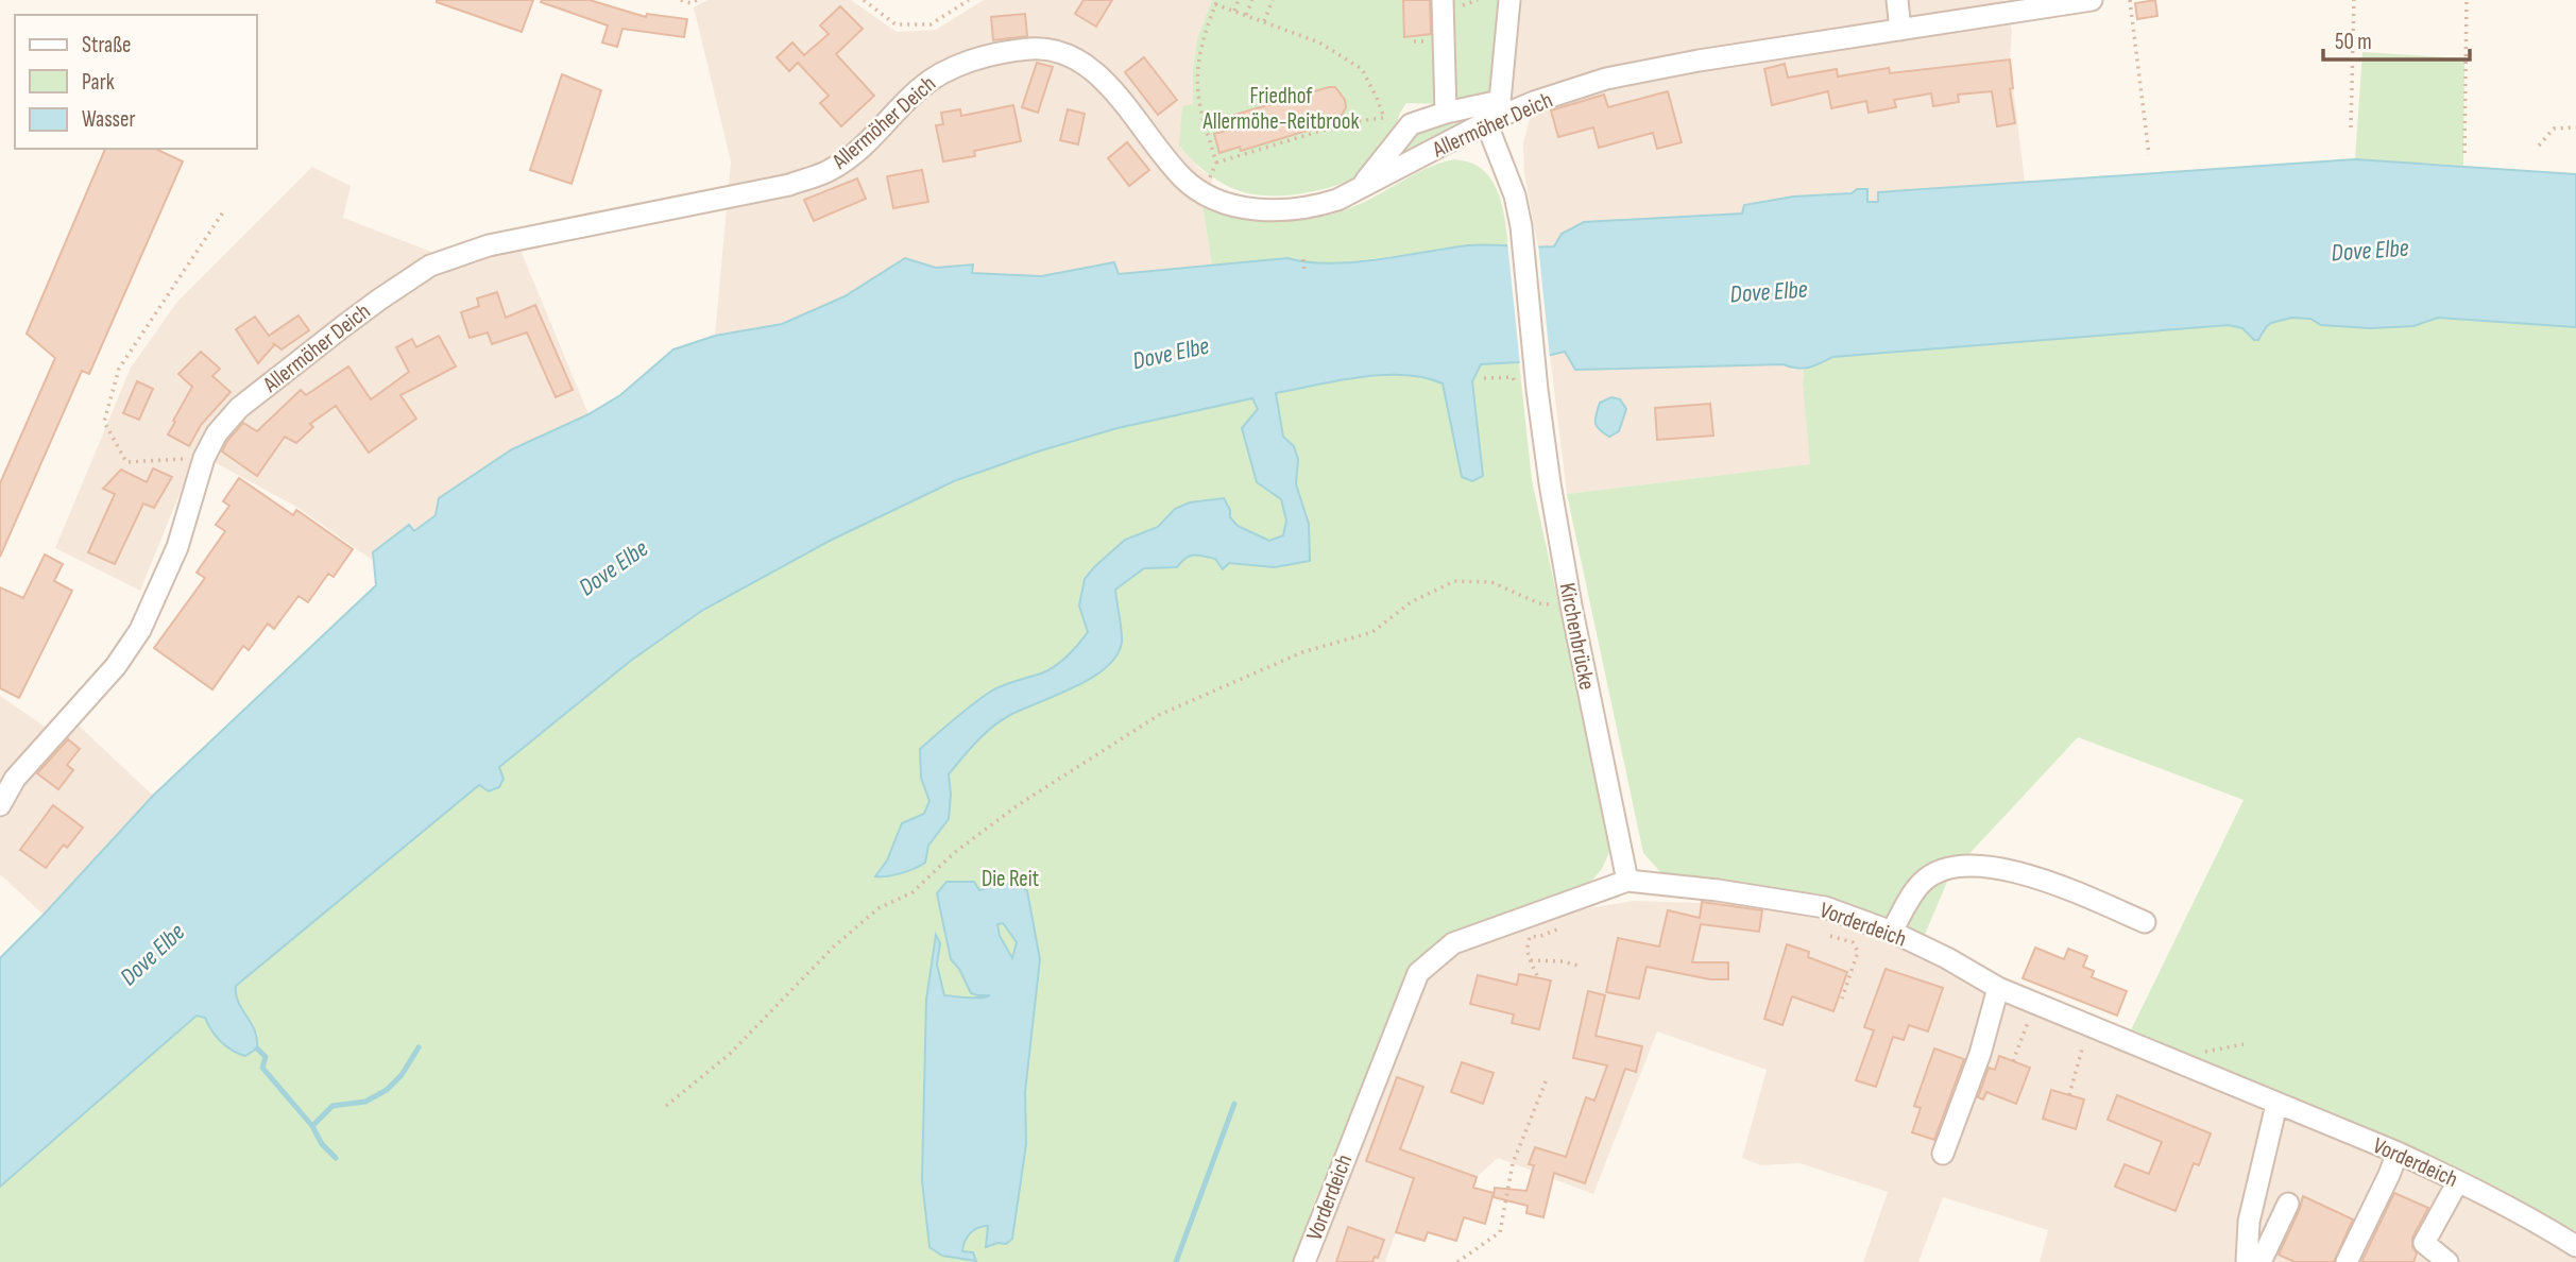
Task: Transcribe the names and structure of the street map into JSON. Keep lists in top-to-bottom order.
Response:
{
  "streets": {
    "street": ["Allermöher Deich", "Kirchenbrücke", "Vorderdeich"]
  },
  "crossings": [
    ["Allermöher Deich", "Kirchenbrücke"],
    ["Kirchenbrücke", "Vorderdeich"]
  ],
  "water": ["Dove Elbe"],
  "parks": ["Friedhof Allermöhe-Reitbrook", "Die Reit"],
  "legend": ["Straße", "Park", "Wasser"],
  "scale_bar": "50 m"
}
